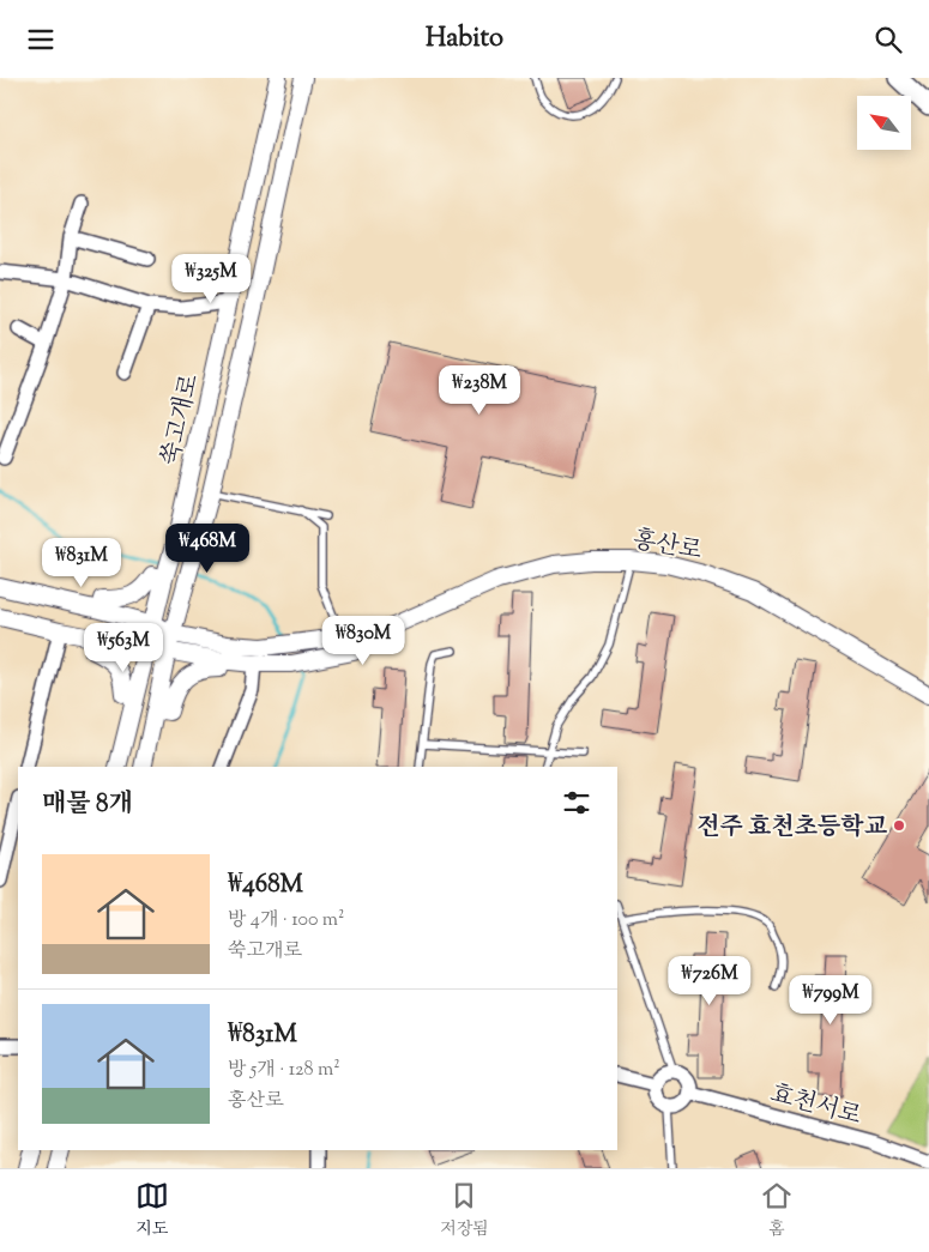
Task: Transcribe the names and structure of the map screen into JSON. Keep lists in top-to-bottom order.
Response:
{
  "streets": {
    "street": ["쑥고개로", "홍산로", "효천서로"]
  },
  "crossings": [
    ["쑥고개로", "홍산로"]
  ],
  "places": ["전주 효천초등학교"],
  "north": "top left",
  "page": {
    "header": "Habito",
    "price": [
      "₩325M",
      "₩238M",
      "₩468M",
      "₩831M",
      "₩830M",
      "₩563M",
      "₩726M",
      "₩799M"
    ],
    "heading": "매물 8개",
    "list": [
      {
        "name": "₩468M",
        "note": "방 4개 · 100 m² · 쑥고개로"
      },
      {
        "name": "₩831M",
        "note": "방 5개 · 128 m² · 홍산로"
      }
    ],
    "tabs": ["지도", "저장됨", "홈"]
  }
}
